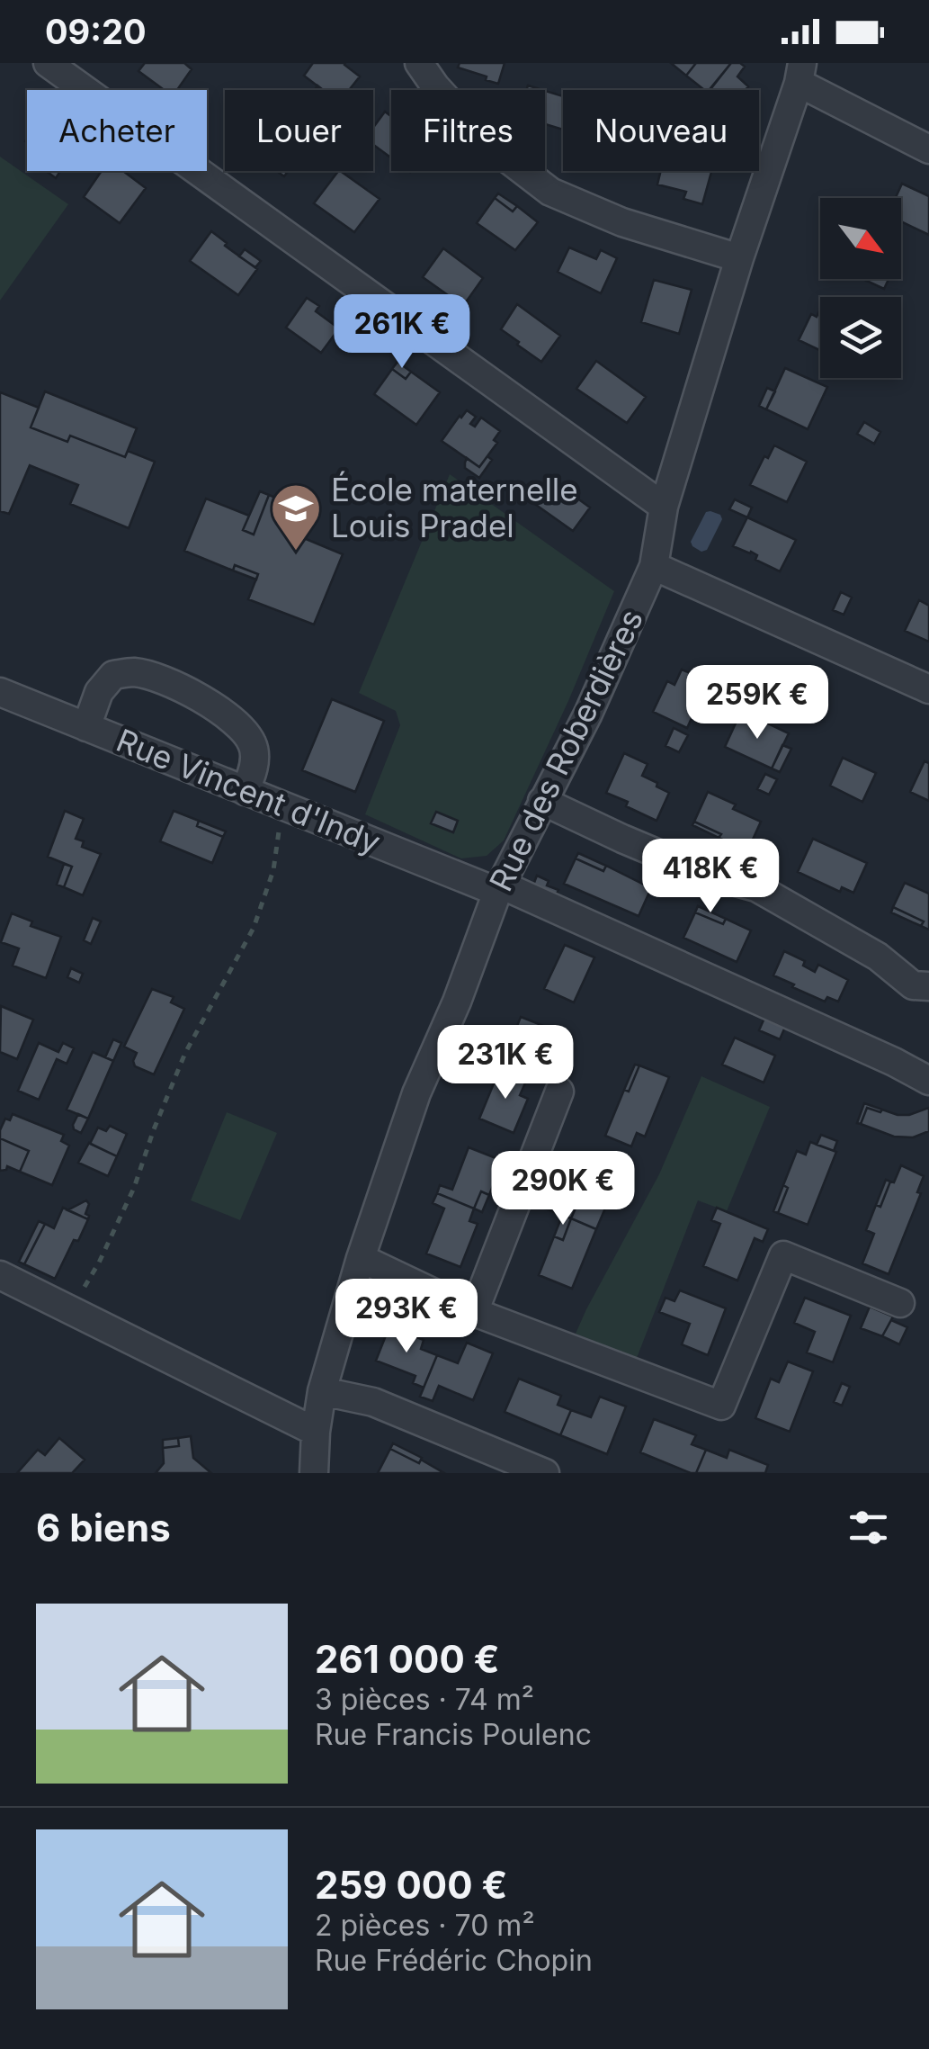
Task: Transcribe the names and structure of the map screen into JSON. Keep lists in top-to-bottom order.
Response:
{
  "streets": {
    "street": ["Rue des Roberdières", "Rue Vincent d'Indy"]
  },
  "crossings": [
    ["Rue des Roberdières", "Rue Vincent d'Indy"]
  ],
  "places": {
    "school or university": ["École maternelle Louis Pradel"]
  },
  "north": "bottom right",
  "page": {
    "status": "09:20",
    "chip": [
      "Acheter",
      "Louer",
      "Filtres",
      "Nouveau"
    ],
    "price": [
      "261K €",
      "259K €",
      "418K €",
      "231K €",
      "290K €",
      "293K €"
    ],
    "heading": "6 biens",
    "list": [
      {
        "name": "261 000 €",
        "note": "3 pièces · 74 m² · Rue Francis Poulenc"
      },
      {
        "name": "259 000 €",
        "note": "2 pièces · 70 m² · Rue Frédéric Chopin"
      }
    ]
  }
}
